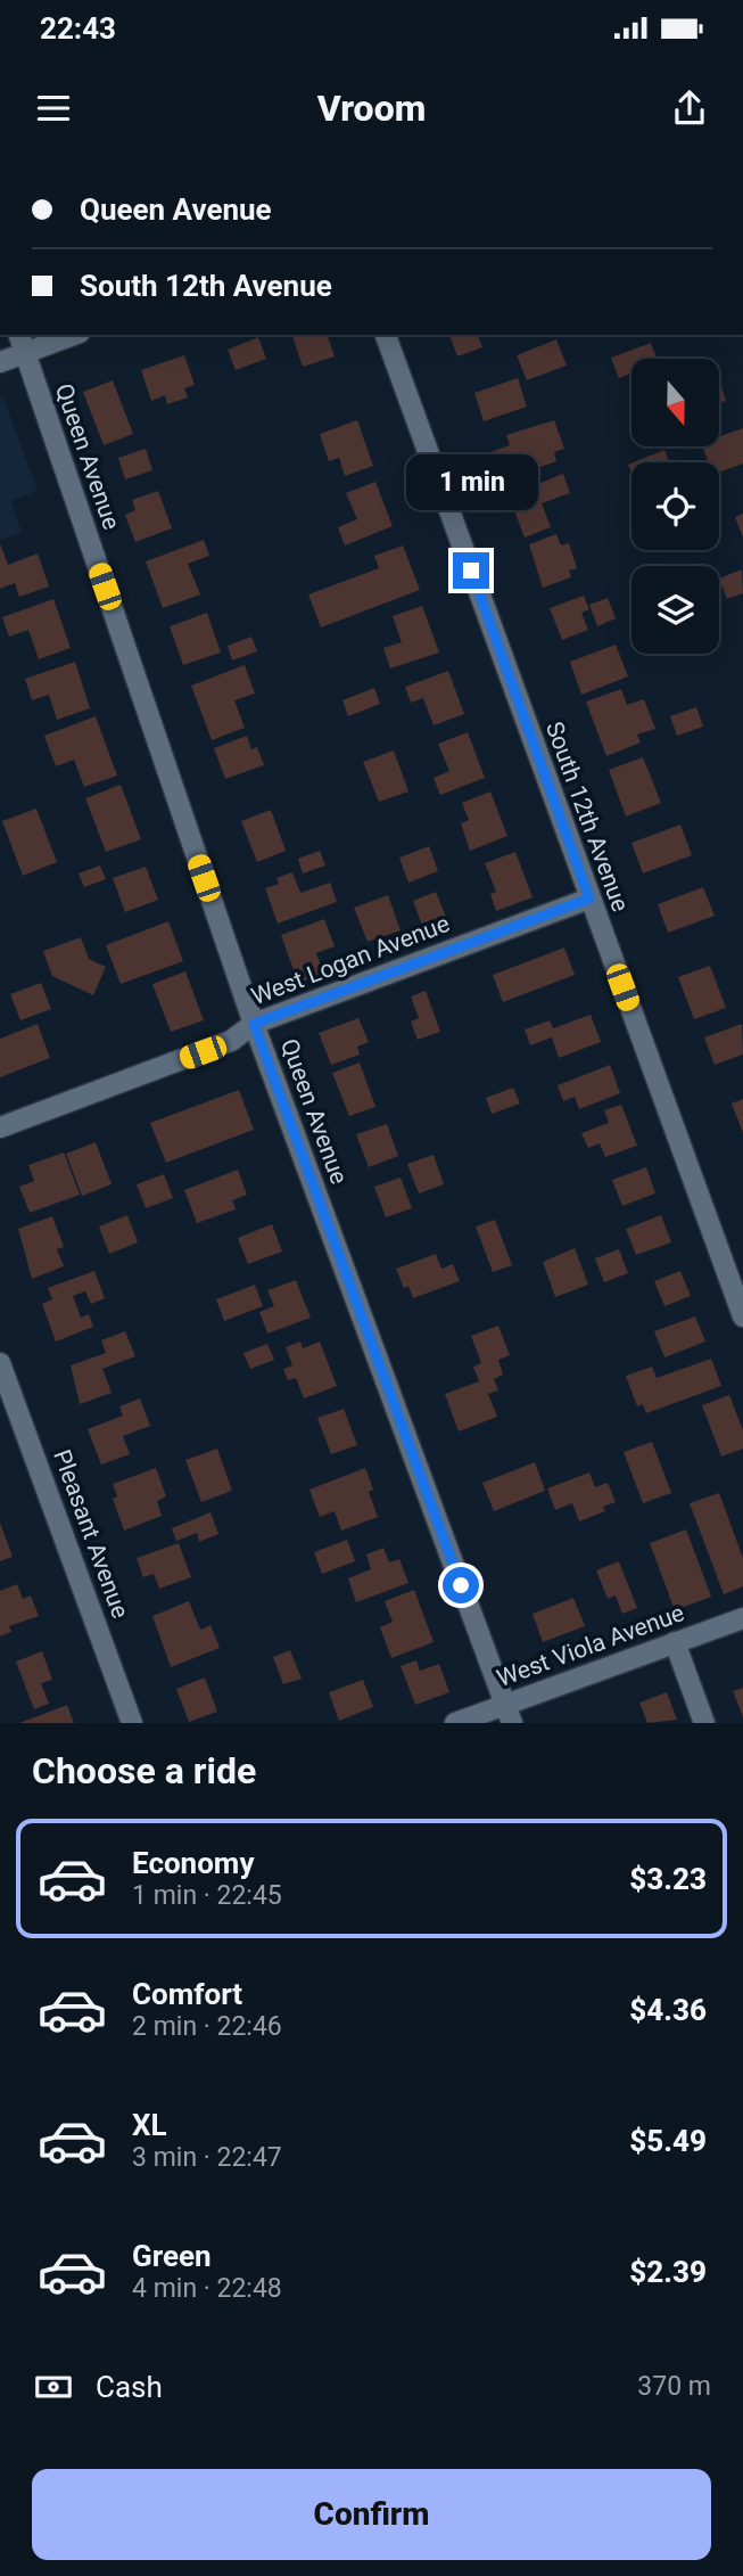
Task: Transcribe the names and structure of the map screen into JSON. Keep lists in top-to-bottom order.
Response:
{
  "streets": {
    "street": [
      "Queen Avenue",
      "South 12th Avenue",
      "West Logan Avenue",
      "Pleasant Avenue",
      "West Viola Avenue"
    ]
  },
  "crossings": [
    ["Queen Avenue", "West Logan Avenue"],
    ["Queen Avenue", "West Viola Avenue"],
    ["South 12th Avenue", "West Logan Avenue"]
  ],
  "north": "bottom",
  "page": {
    "status": "22:43",
    "header": "Vroom",
    "banner": ["Queen Avenue", "South 12th Avenue"],
    "bubble": "1 min",
    "heading": "Choose a ride",
    "list": [
      {
        "name": "Economy",
        "note": "1 min · 22:45",
        "value": "$3.23"
      },
      {
        "name": "Comfort",
        "note": "2 min · 22:46",
        "value": "$4.36"
      },
      {
        "name": "XL",
        "note": "3 min · 22:47",
        "value": "$5.49"
      },
      {
        "name": "Green",
        "note": "4 min · 22:48",
        "value": "$2.39"
      }
    ],
    "pay": ["Cash", "370 m"],
    "buttons": "Confirm"
  }
}
